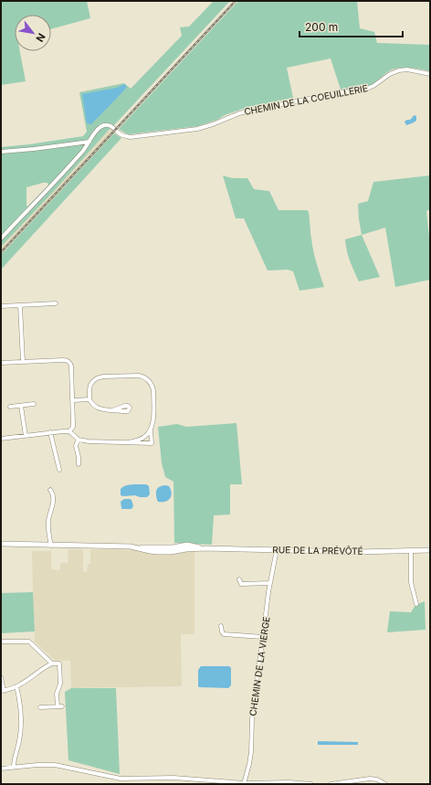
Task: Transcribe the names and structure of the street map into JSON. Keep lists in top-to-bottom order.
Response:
{
  "streets": {
    "street": ["CHEMIN DE LA COEUILLERIE", "RUE DE LA PRÉVÔTÉ", "CHEMIN DE LA VIERGE"]
  },
  "crossings": [
    ["RUE DE LA PRÉVÔTÉ", "CHEMIN DE LA VIERGE"]
  ],
  "scale_bar": "200 m",
  "north": "bottom right"
}
